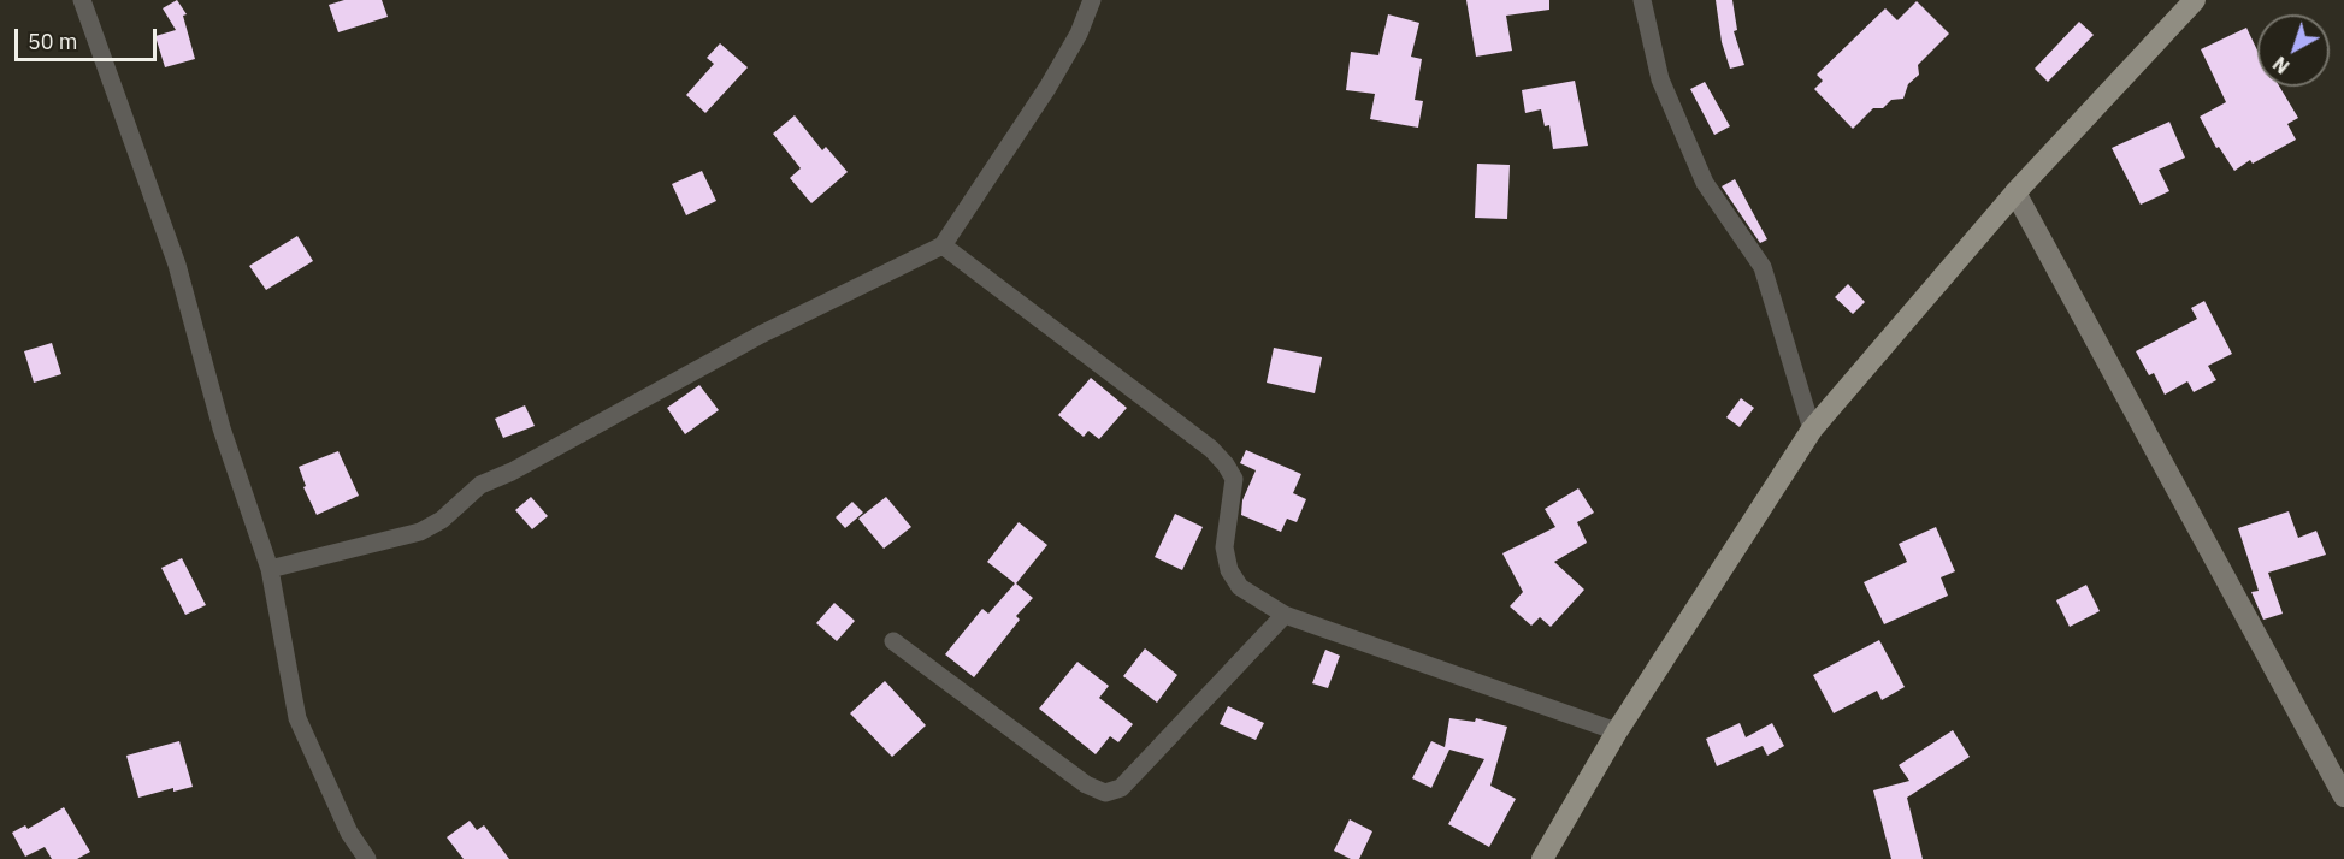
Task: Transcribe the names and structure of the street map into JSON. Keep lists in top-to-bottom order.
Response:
{
  "scale_bar": "50 m",
  "north": "bottom left"
}
